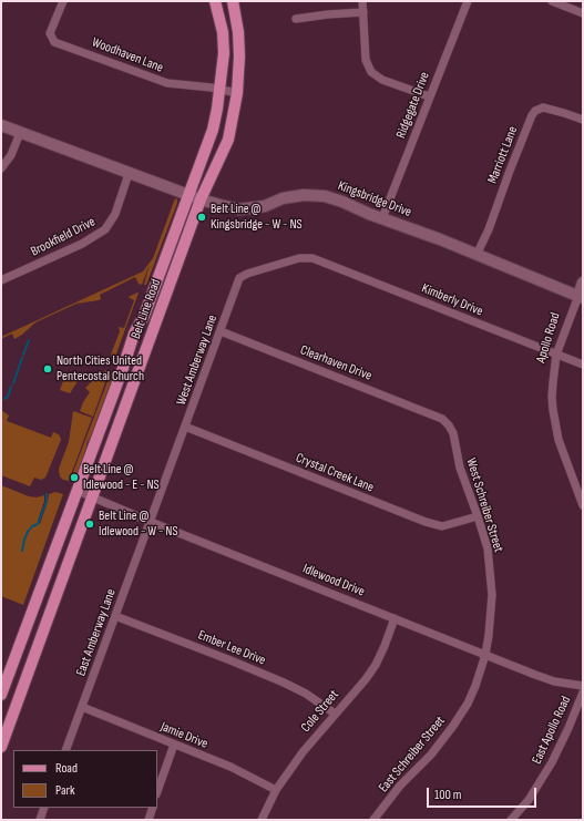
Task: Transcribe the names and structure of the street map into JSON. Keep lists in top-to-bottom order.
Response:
{
  "streets": {
    "main road": ["Belt Line Road"],
    "street": [
      "Woodhaven Lane",
      "Ridgegate Drive",
      "Marriott Lane",
      "Kingsbridge Drive",
      "Brookfield Drive",
      "Kimberly Drive",
      "Apollo Road",
      "West Amberway Lane",
      "Clearhaven Drive",
      "Crystal Creek Lane",
      "West Schreiber Street",
      "Idlewood Drive",
      "East Amberway Lane",
      "Ember Lee Drive",
      "Cole Street",
      "East Apollo Road",
      "Jamie Drive",
      "East Schreiber Street"
    ]
  },
  "crossings": [
    ["Woodhaven Lane", "Belt Line Road"],
    ["Ridgegate Drive", "Kingsbridge Drive"],
    ["Marriott Lane", "Kingsbridge Drive"],
    ["Kingsbridge Drive", "Brookfield Drive"],
    ["Kingsbridge Drive", "Belt Line Road"],
    ["Kingsbridge Drive", "Apollo Road"],
    ["Kimberly Drive", "Apollo Road"],
    ["Kimberly Drive", "West Amberway Lane"],
    ["Belt Line Road", "Idlewood Drive"],
    ["West Amberway Lane", "Clearhaven Drive"],
    ["West Amberway Lane", "Crystal Creek Lane"],
    ["West Amberway Lane", "Idlewood Drive"],
    ["West Amberway Lane", "East Amberway Lane"],
    ["Clearhaven Drive", "West Schreiber Street"],
    ["Crystal Creek Lane", "West Schreiber Street"],
    ["West Schreiber Street", "Idlewood Drive"],
    ["West Schreiber Street", "East Schreiber Street"],
    ["Idlewood Drive", "East Amberway Lane"],
    ["Idlewood Drive", "Cole Street"],
    ["Idlewood Drive", "East Schreiber Street"],
    ["East Amberway Lane", "Ember Lee Drive"],
    ["East Amberway Lane", "Jamie Drive"],
    ["Ember Lee Drive", "Cole Street"],
    ["Cole Street", "Jamie Drive"]
  ],
  "places": [
    "Belt Line @ Kingsbridge - W - NS",
    "North Cities United Pentecostal Church",
    "Belt Line @ Idlewood - E - NS",
    "Belt Line @ Idlewood - W - NS"
  ],
  "legend": ["Road", "Park"],
  "scale_bar": "100 m"
}
